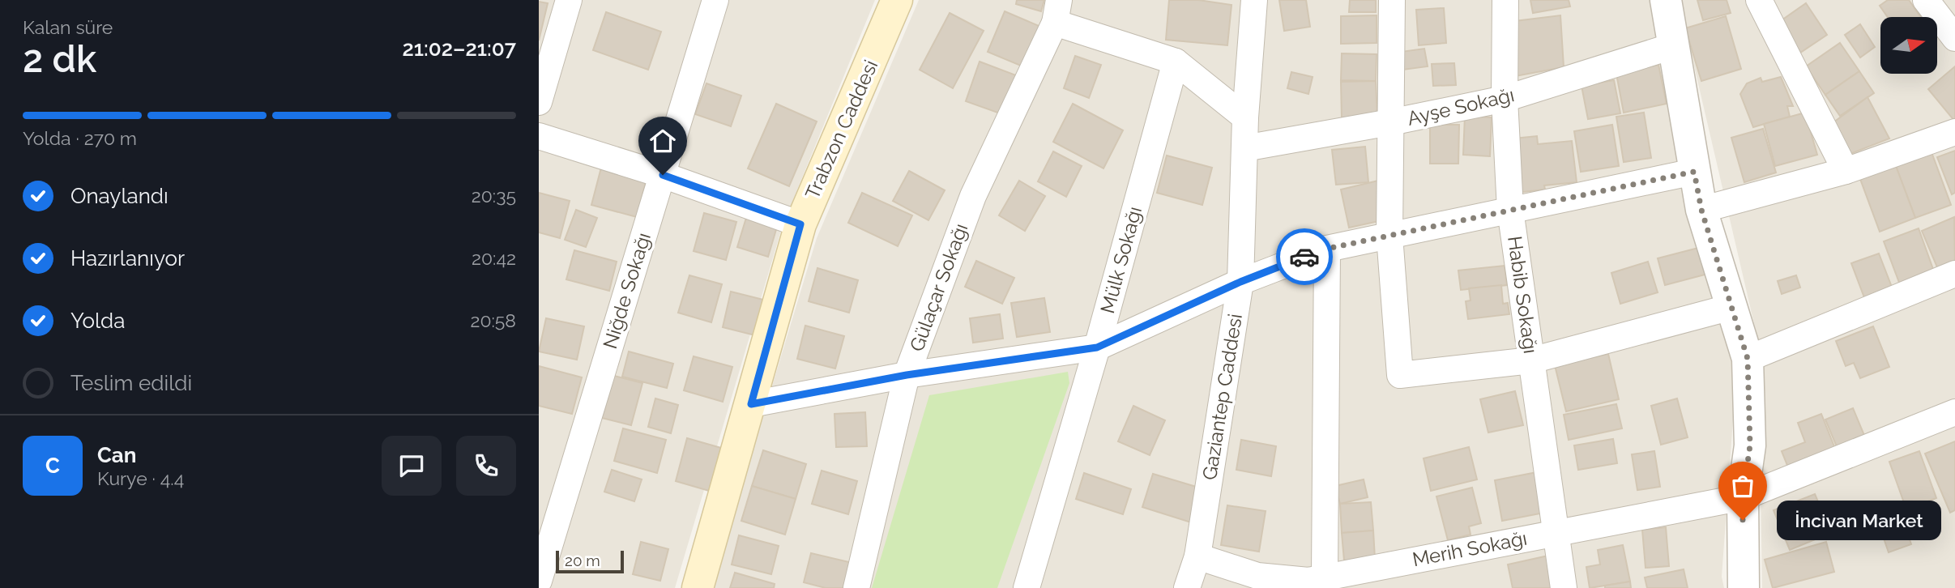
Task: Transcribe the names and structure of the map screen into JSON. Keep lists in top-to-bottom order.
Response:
{
  "streets": {
    "main road": ["Trabzon Caddesi"],
    "street": [
      "Ayşe Sokağı",
      "Mülk Sokağı",
      "Gülaçar Sokağı",
      "Niğde Sokağı",
      "Habib Sokağı",
      "Gaziantep Caddesi",
      "Merih Sokağı"
    ]
  },
  "crossings": [
    ["Ayşe Sokağı", "Habib Sokağı"],
    ["Ayşe Sokağı", "Gaziantep Caddesi"],
    ["Habib Sokağı", "Merih Sokağı"],
    ["Gaziantep Caddesi", "Merih Sokağı"]
  ],
  "places": ["İncivan Market"],
  "scale_bar": "20 m",
  "north": "right",
  "page": {
    "heading": ["2 dk", "Kalan süre", "21:02–21:07"],
    "panel": ["Can", "Kurye · 4.4"],
    "bar": "Yolda · 270 m",
    "list": [
      ["Onaylandı", "20:35"],
      ["Hazırlanıyor", "20:42"],
      ["Yolda", "20:58"],
      "Teslim edildi"
    ],
    "round": "C",
    "bubble": "İncivan Market",
    "scale": "20 m"
  }
}
